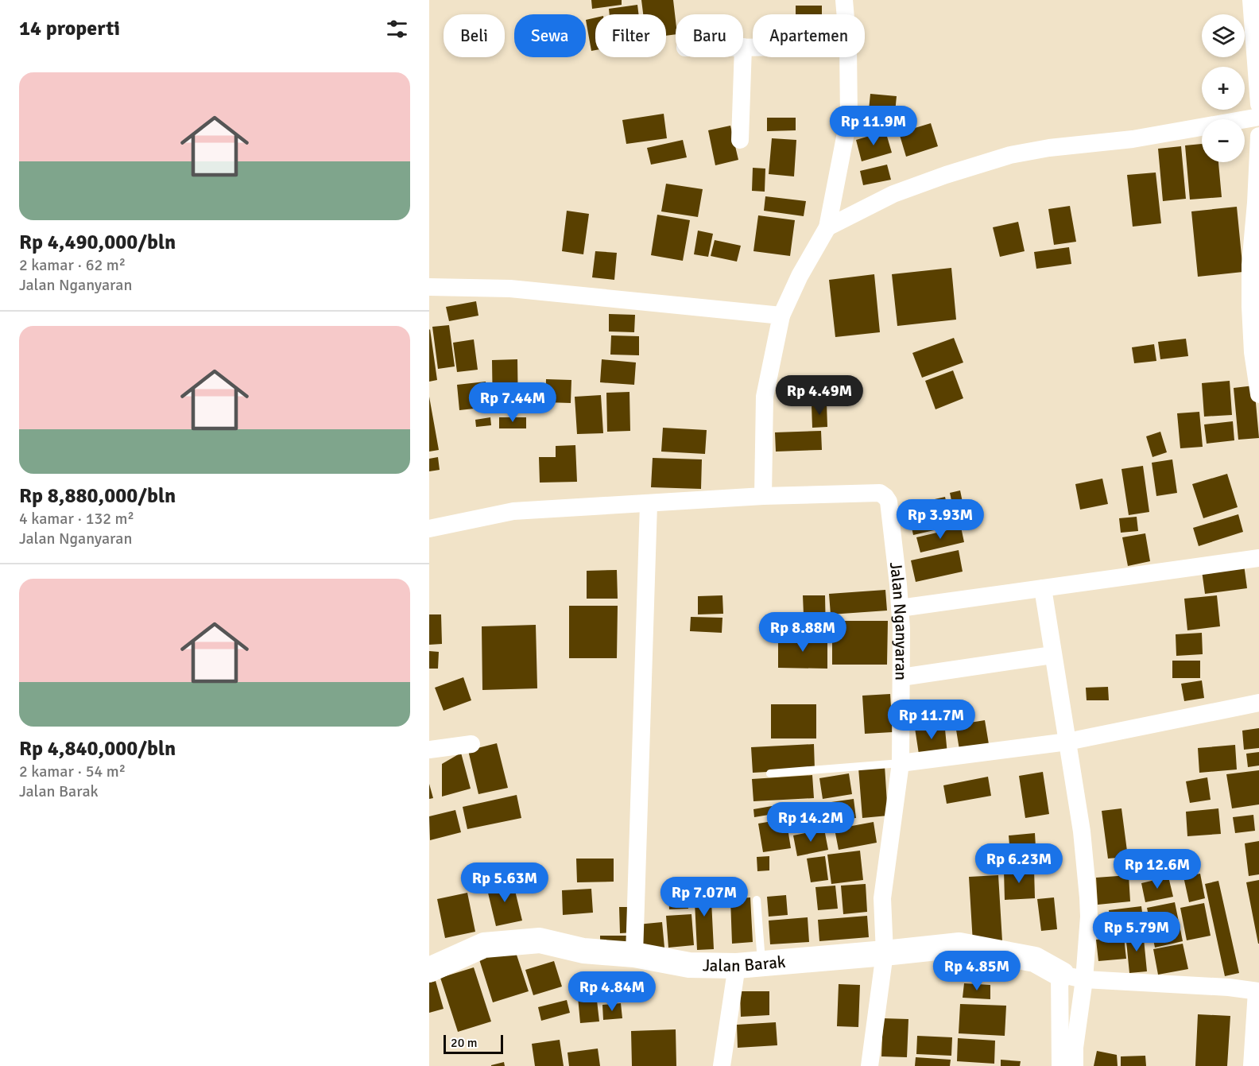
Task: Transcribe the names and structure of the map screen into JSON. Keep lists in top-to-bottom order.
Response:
{
  "streets": {
    "street": ["Jalan Nganyaran", "Jalan Barak"]
  },
  "crossings": [
    ["Jalan Nganyaran", "Jalan Barak"]
  ],
  "scale_bar": "20 m",
  "page": {
    "heading": "14 properti",
    "map_buttons": ["+", "−"],
    "chip": [
      "Beli",
      "Sewa",
      "Filter",
      "Baru",
      "Apartemen"
    ],
    "list": [
      {
        "name": "Rp 4,490,000/bln",
        "note": "2 kamar · 62 m² · Jalan Nganyaran"
      },
      {
        "name": "Rp 8,880,000/bln",
        "note": "4 kamar · 132 m² · Jalan Nganyaran"
      },
      {
        "name": "Rp 4,840,000/bln",
        "note": "2 kamar · 54 m² · Jalan Barak"
      }
    ],
    "price": [
      "Rp 11.9M",
      "Rp 4.49M",
      "Rp 7.44M",
      "Rp 3.93M",
      "Rp 8.88M",
      "Rp 11.7M",
      "Rp 14.2M",
      "Rp 6.23M",
      "Rp 12.6M",
      "Rp 5.63M",
      "Rp 7.07M",
      "Rp 5.79M",
      "Rp 4.85M",
      "Rp 4.84M"
    ],
    "scale": "20 m"
  }
}
